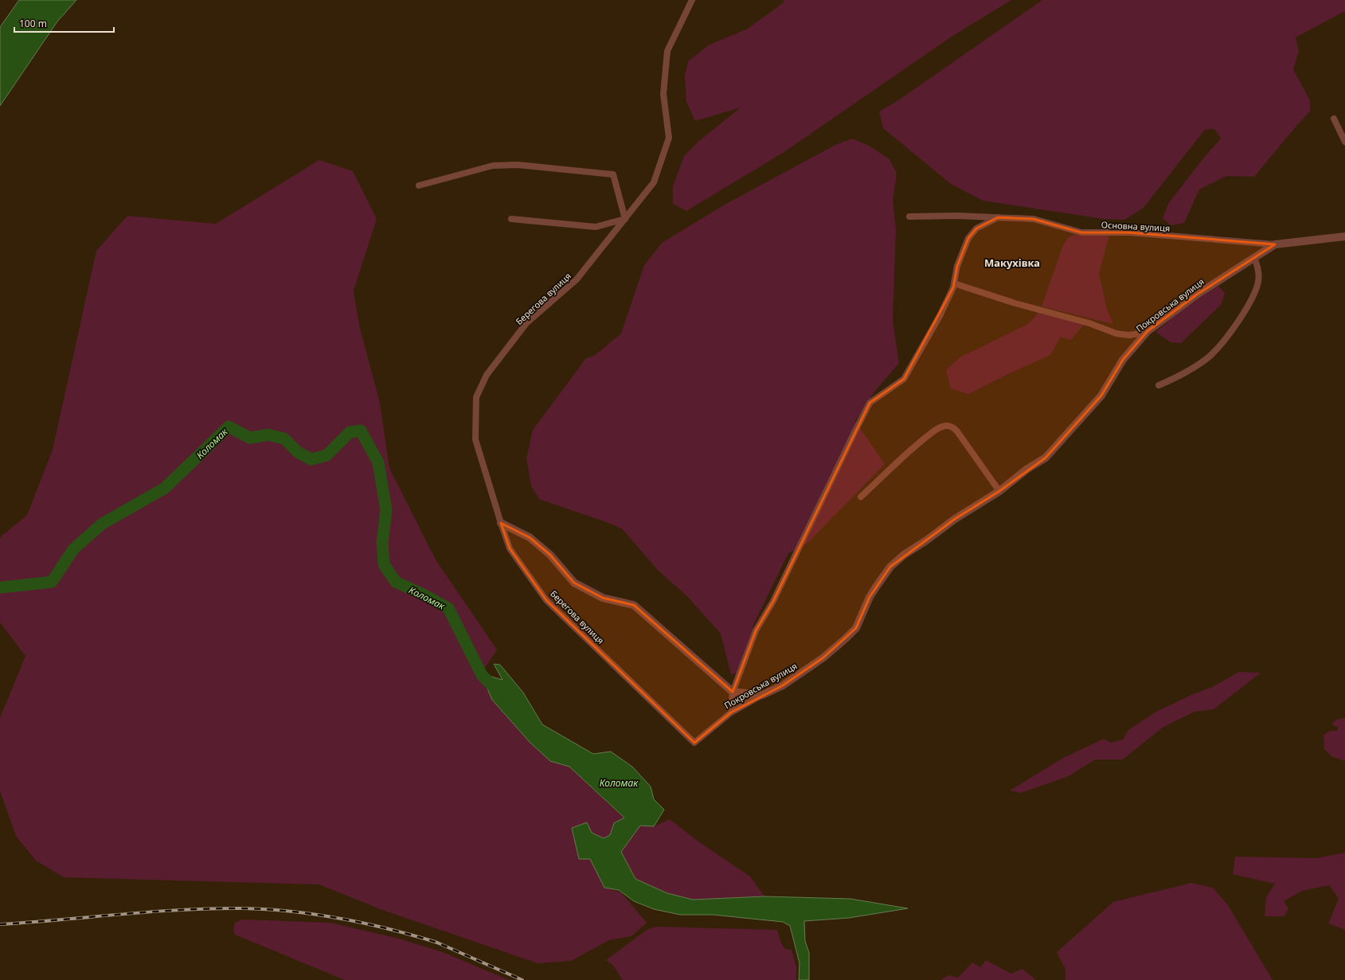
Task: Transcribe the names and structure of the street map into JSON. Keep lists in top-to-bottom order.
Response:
{
  "streets": {
    "street": ["Основна вулиця", "Берегова вулиця", "Покровська вулиця"]
  },
  "crossings": [
    ["Основна вулиця", "Покровська вулиця"],
    ["Берегова вулиця", "Покровська вулиця"]
  ],
  "districts": ["Макухівка"],
  "water": ["Коломак"],
  "scale_bar": "100 m"
}
